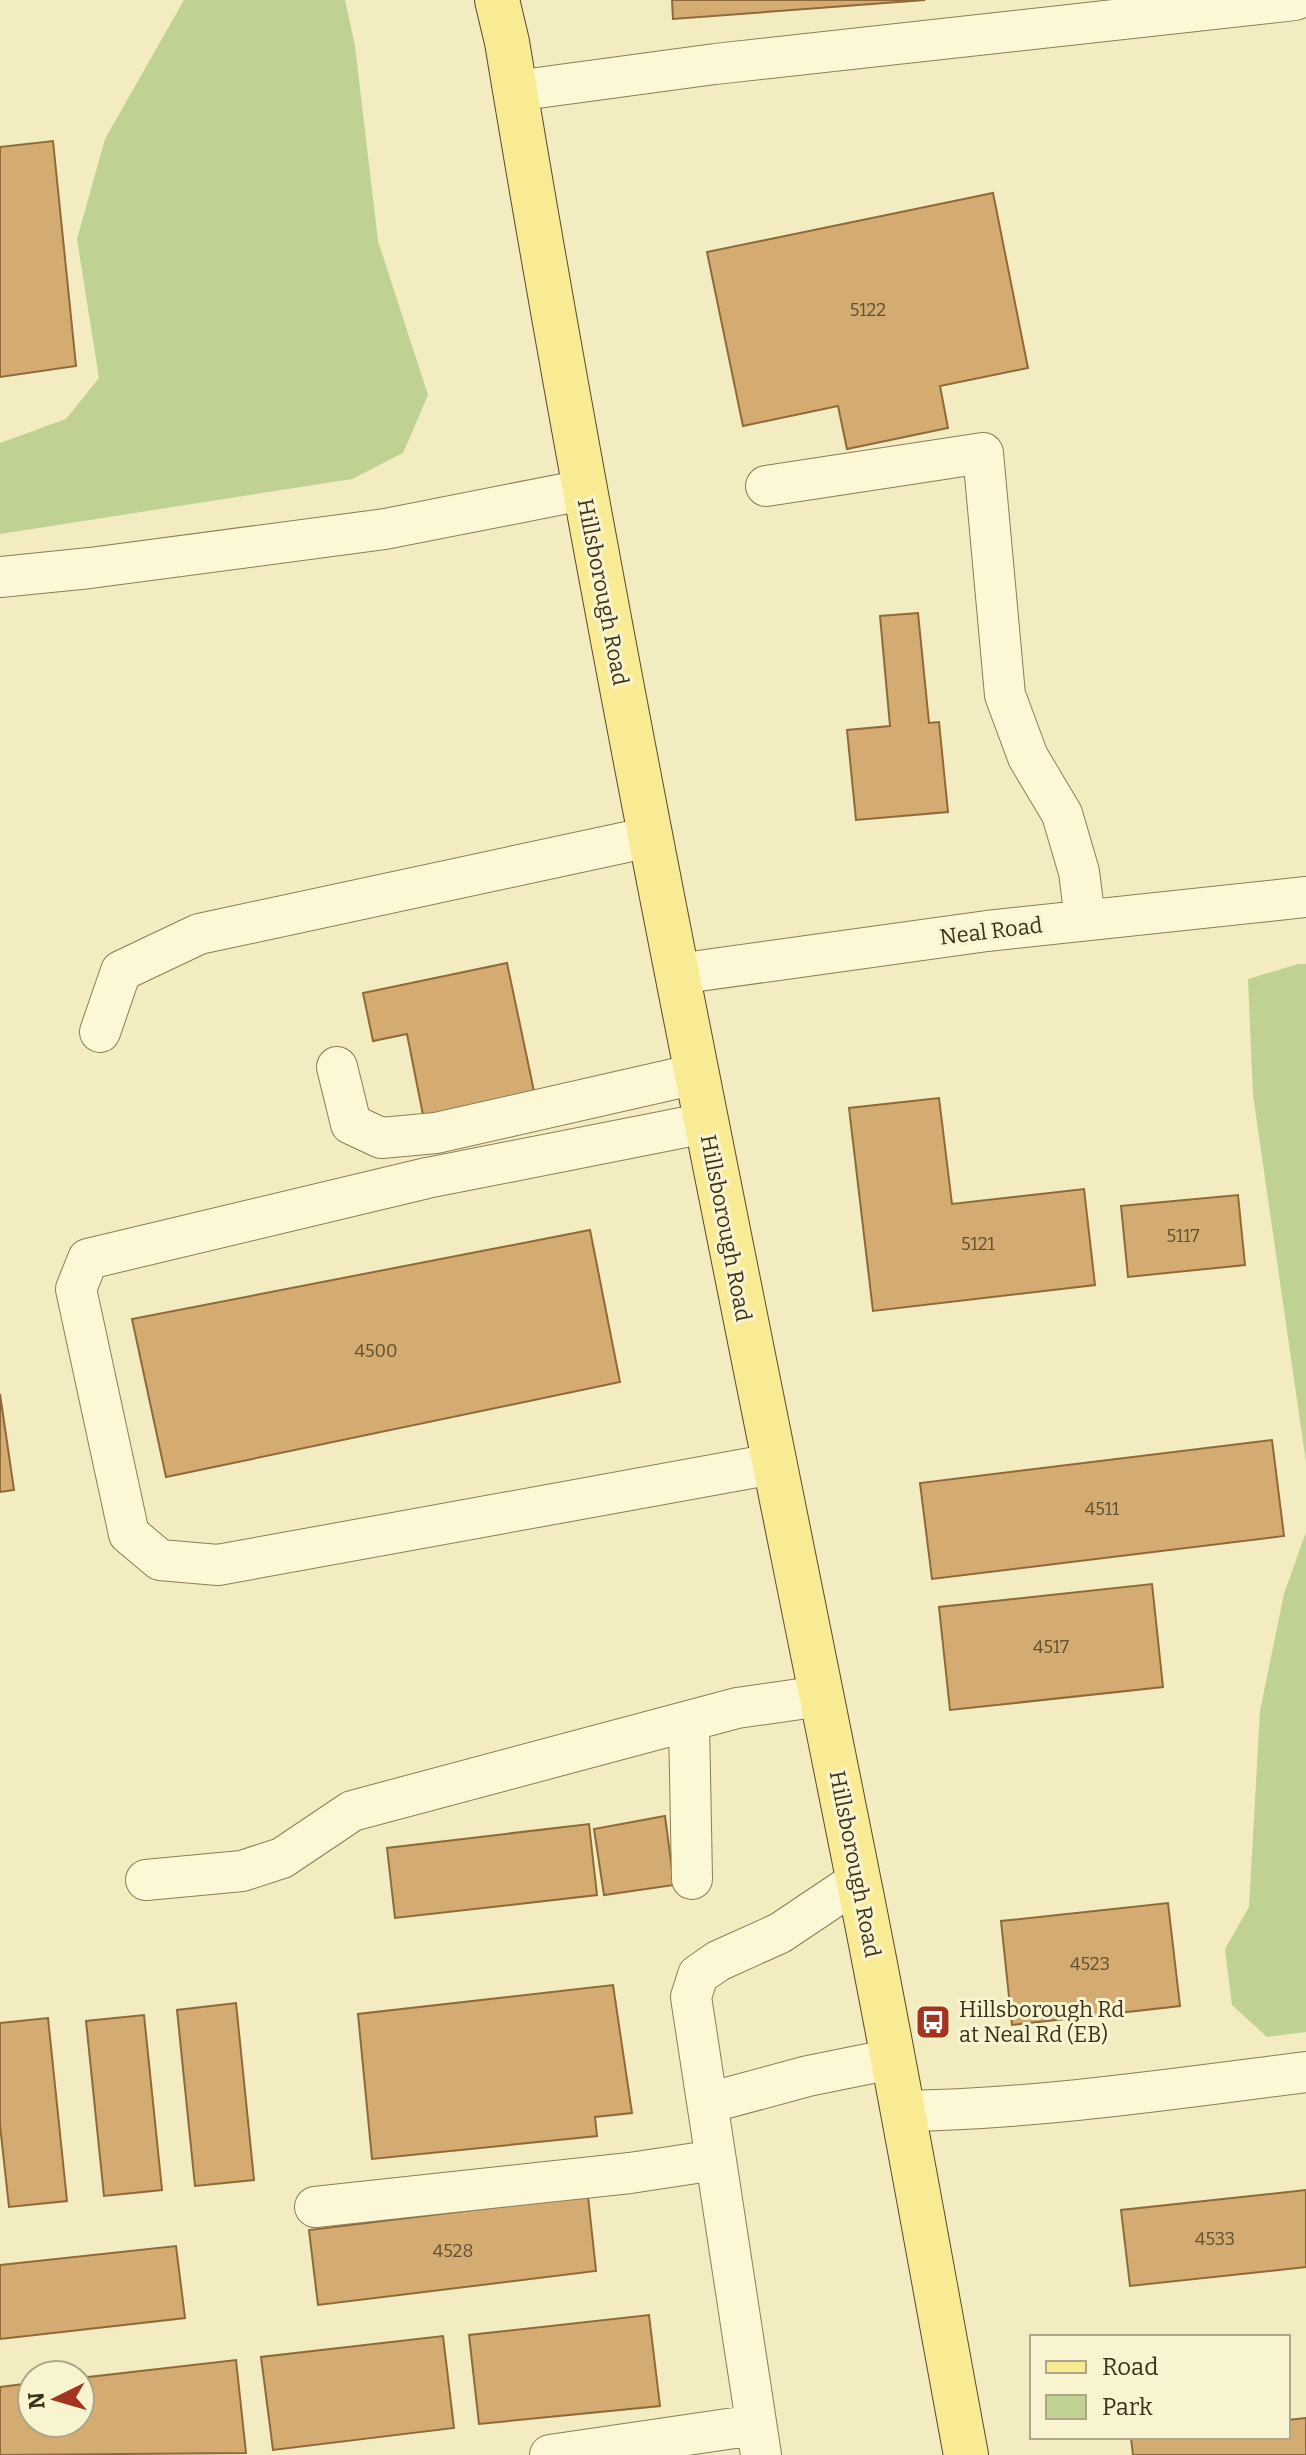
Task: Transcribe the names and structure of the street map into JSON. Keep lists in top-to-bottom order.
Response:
{
  "streets": {
    "main road": ["Hillsborough Road"],
    "street": ["Neal Road"]
  },
  "crossings": [
    ["Hillsborough Road", "Neal Road"]
  ],
  "places": {
    "bus stop": ["Hillsborough Rd at Neal Rd (EB)"]
  },
  "house_numbers": [
    "5122",
    "5117",
    "5121",
    "4500",
    "4511",
    "4517",
    "4523",
    "4533",
    "4528"
  ],
  "legend": ["Road", "Park"],
  "north": "left"
}
